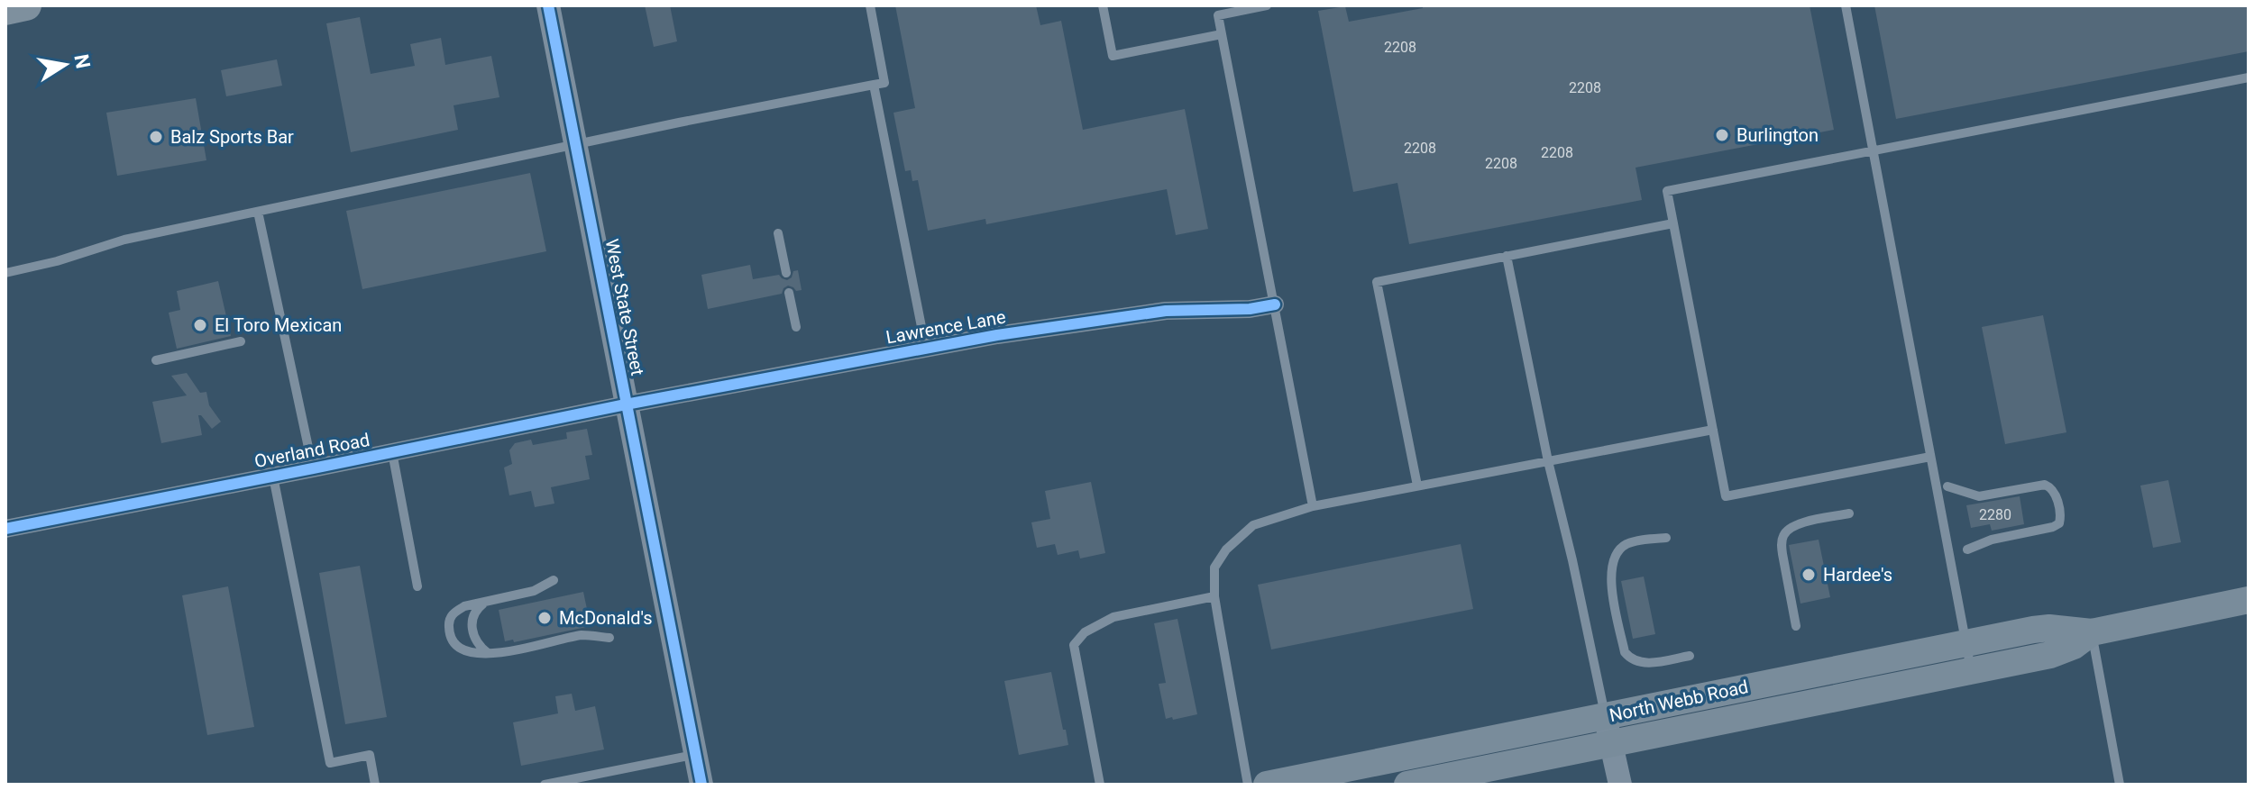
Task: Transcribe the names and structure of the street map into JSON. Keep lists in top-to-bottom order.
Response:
{
  "streets": {
    "main road": ["North Webb Road"],
    "street": ["West State Street", "Lawrence Lane", "Overland Road"]
  },
  "crossings": [
    ["West State Street", "Lawrence Lane"],
    ["West State Street", "Overland Road"],
    ["Lawrence Lane", "Overland Road"]
  ],
  "places": [
    "Burlington",
    "Balz Sports Bar",
    "El Toro Mexican",
    "Hardee's",
    "McDonald's"
  ],
  "house_numbers": [
    "2208",
    "2208",
    "2208",
    "2208",
    "2208",
    "2280"
  ],
  "north": "right"
}
